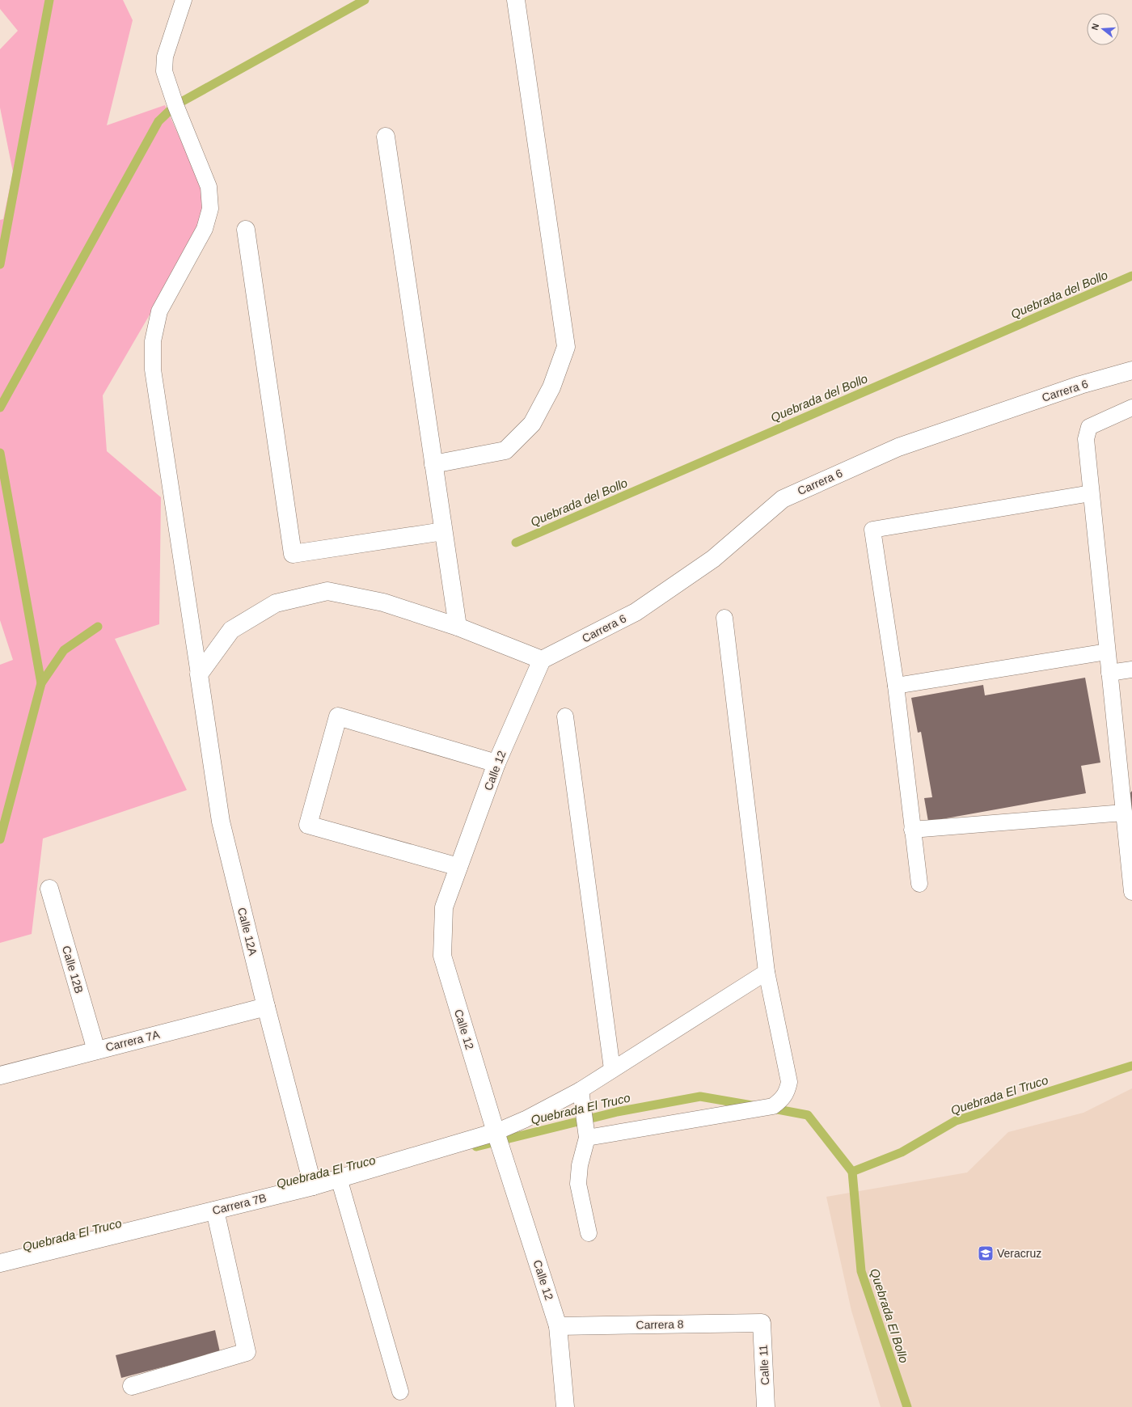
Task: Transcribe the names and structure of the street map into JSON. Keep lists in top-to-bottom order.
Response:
{
  "streets": {
    "street": [
      "Carrera 6",
      "Calle 12",
      "Calle 12A",
      "Calle 12B",
      "Carrera 7A",
      "Carrera 7B",
      "Carrera 8",
      "Calle 11"
    ]
  },
  "crossings": [
    ["Carrera 6", "Calle 12"],
    ["Calle 12", "Carrera 7B"],
    ["Calle 12", "Carrera 8"],
    ["Calle 12A", "Carrera 7A"],
    ["Calle 12A", "Carrera 7B"],
    ["Calle 12B", "Carrera 7A"],
    ["Carrera 8", "Calle 11"]
  ],
  "water": ["Quebrada del Bollo", "Quebrada El Truco", "Quebrada El Bollo"],
  "places": {
    "school or university": ["Veracruz"]
  },
  "north": "left"
}
